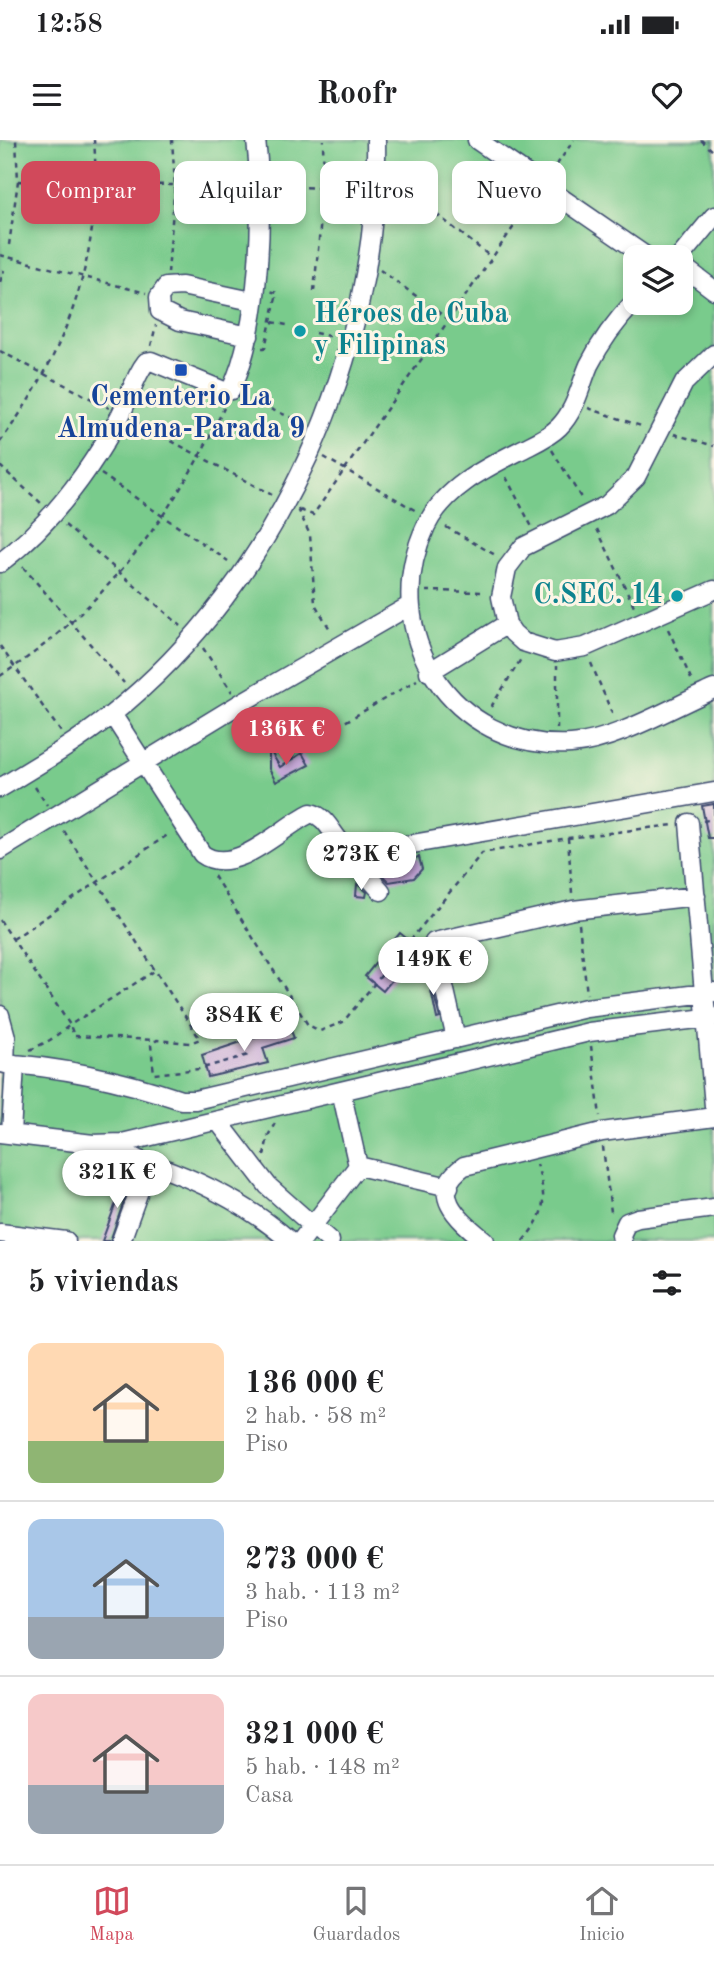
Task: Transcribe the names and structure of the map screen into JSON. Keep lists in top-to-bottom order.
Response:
{
  "places": {
    "other": ["Héroes de Cuba y Filipinas", "C.SEC. 14"],
    "transit": ["Cementerio La Almudena-Parada 9"]
  },
  "page": {
    "status": "12:58",
    "header": "Roofr",
    "chip": [
      "Comprar",
      "Alquilar",
      "Filtros",
      "Nuevo"
    ],
    "price": [
      "136K €",
      "273K €",
      "149K €",
      "384K €",
      "321K €"
    ],
    "heading": "5 viviendas",
    "list": [
      {
        "name": "136 000 €",
        "note": "2 hab. · 58 m² · Piso"
      },
      {
        "name": "273 000 €",
        "note": "3 hab. · 113 m² · Piso"
      },
      {
        "name": "321 000 €",
        "note": "5 hab. · 148 m² · Casa"
      }
    ],
    "tabs": ["Mapa", "Guardados", "Inicio"]
  }
}
